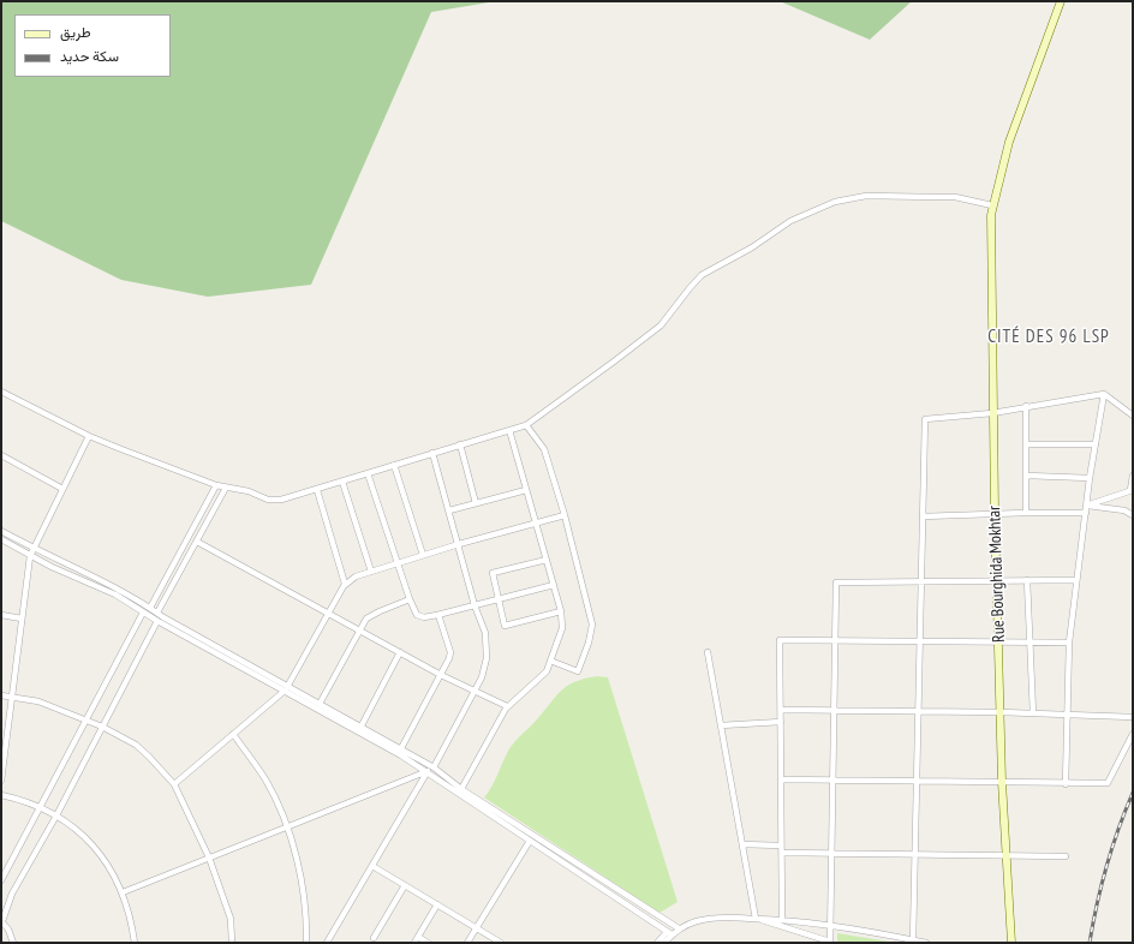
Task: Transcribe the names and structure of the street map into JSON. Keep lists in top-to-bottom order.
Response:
{
  "streets": {
    "main road": ["Rue Bourghida Mokhtar"]
  },
  "districts": ["CITÉ DES 96 LSP"],
  "legend": ["طريق", "سكة حديد"]
}
